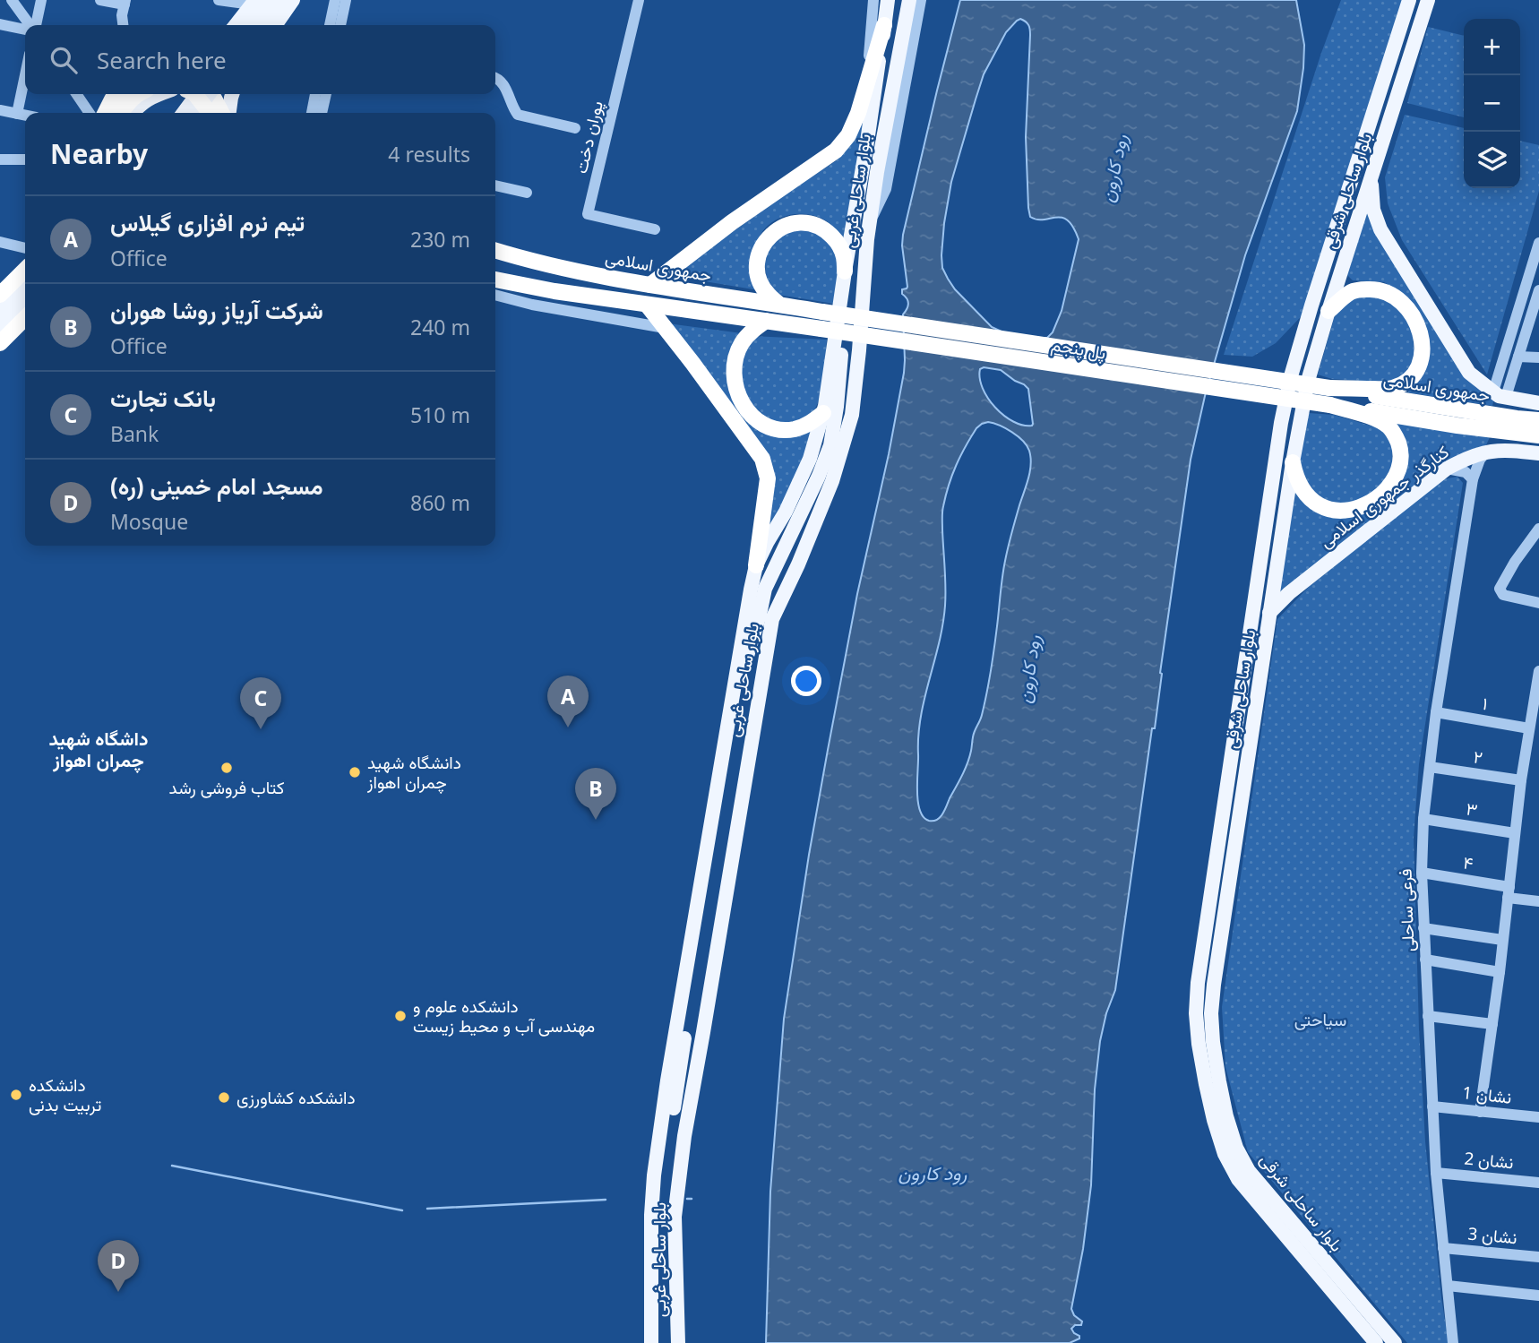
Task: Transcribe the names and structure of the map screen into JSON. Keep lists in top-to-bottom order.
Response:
{
  "streets": {
    "highway": ["جمهوری اسلامی", "پل پنجم"],
    "main road": ["بلوار ساحلی غربی", "بلوار ساحلی شرقی", "کنارگذر جمهوری اسلامی"],
    "street": [
      "پوران دخت",
      "۱",
      "۲",
      "۳",
      "۴",
      "فرعی ساحلی",
      "نشان 1",
      "نشان 2",
      "نشان 3"
    ]
  },
  "crossings": [
    ["بلوار ساحلی شرقی", "کنارگذر جمهوری اسلامی"],
    ["جمهوری اسلامی", "پل پنجم"],
    ["کنارگذر جمهوری اسلامی", "فرعی ساحلی"],
    ["۱", "فرعی ساحلی"],
    ["۲", "فرعی ساحلی"],
    ["۳", "فرعی ساحلی"],
    ["۴", "فرعی ساحلی"],
    ["فرعی ساحلی", "نشان 1"],
    ["فرعی ساحلی", "نشان 2"],
    ["فرعی ساحلی", "نشان 3"]
  ],
  "districts": ["داشگاه شهید چمران اهواز"],
  "water": ["رود کارون"],
  "parks": ["سیاحتی"],
  "places": [
    "کتاب فروشی رشد",
    "دانشگاه شهید چمران اهواز",
    "دانشکده علوم و مهندسی آب و محیط زیست",
    "دانشکده تربیت بدنی",
    "دانشکده کشاورزی"
  ],
  "page": {
    "map_buttons": ["+", "−"],
    "search": "Search here",
    "heading": ["Nearby", "4 results"],
    "list": [
      {
        "mark": "A",
        "name": "تیم نرم افزاری گیلاس",
        "note": "Office",
        "value": "230 m"
      },
      {
        "mark": "B",
        "name": "شرکت آریاز روشا هوران",
        "note": "Office",
        "value": "240 m"
      },
      {
        "mark": "C",
        "name": "بانک تجارت",
        "note": "Bank",
        "value": "510 m"
      },
      {
        "mark": "D",
        "name": "مسجد امام خمینی (ره)",
        "note": "Mosque",
        "value": "860 m"
      }
    ],
    "pins": [
      "A",
      "C",
      "B",
      "D"
    ]
  }
}
